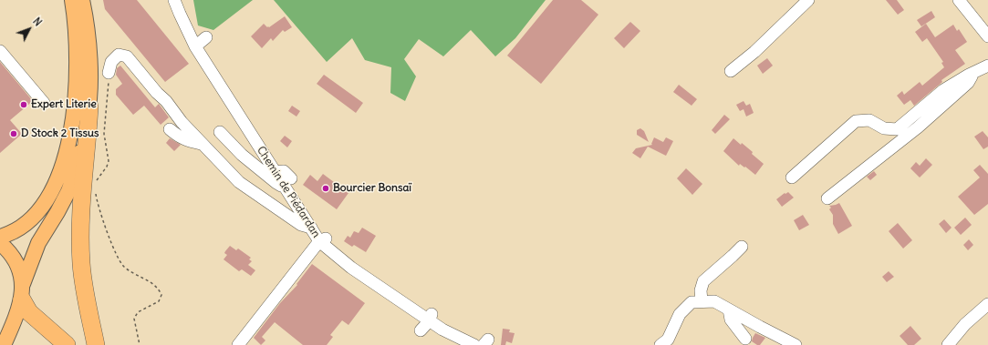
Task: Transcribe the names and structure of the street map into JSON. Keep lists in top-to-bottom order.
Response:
{
  "streets": {
    "street": ["Chemin de Piédardan"]
  },
  "places": ["Expert Literie", "D Stock 2 Tissus", "Bourcier Bonsaï"],
  "north": "top right"
}
